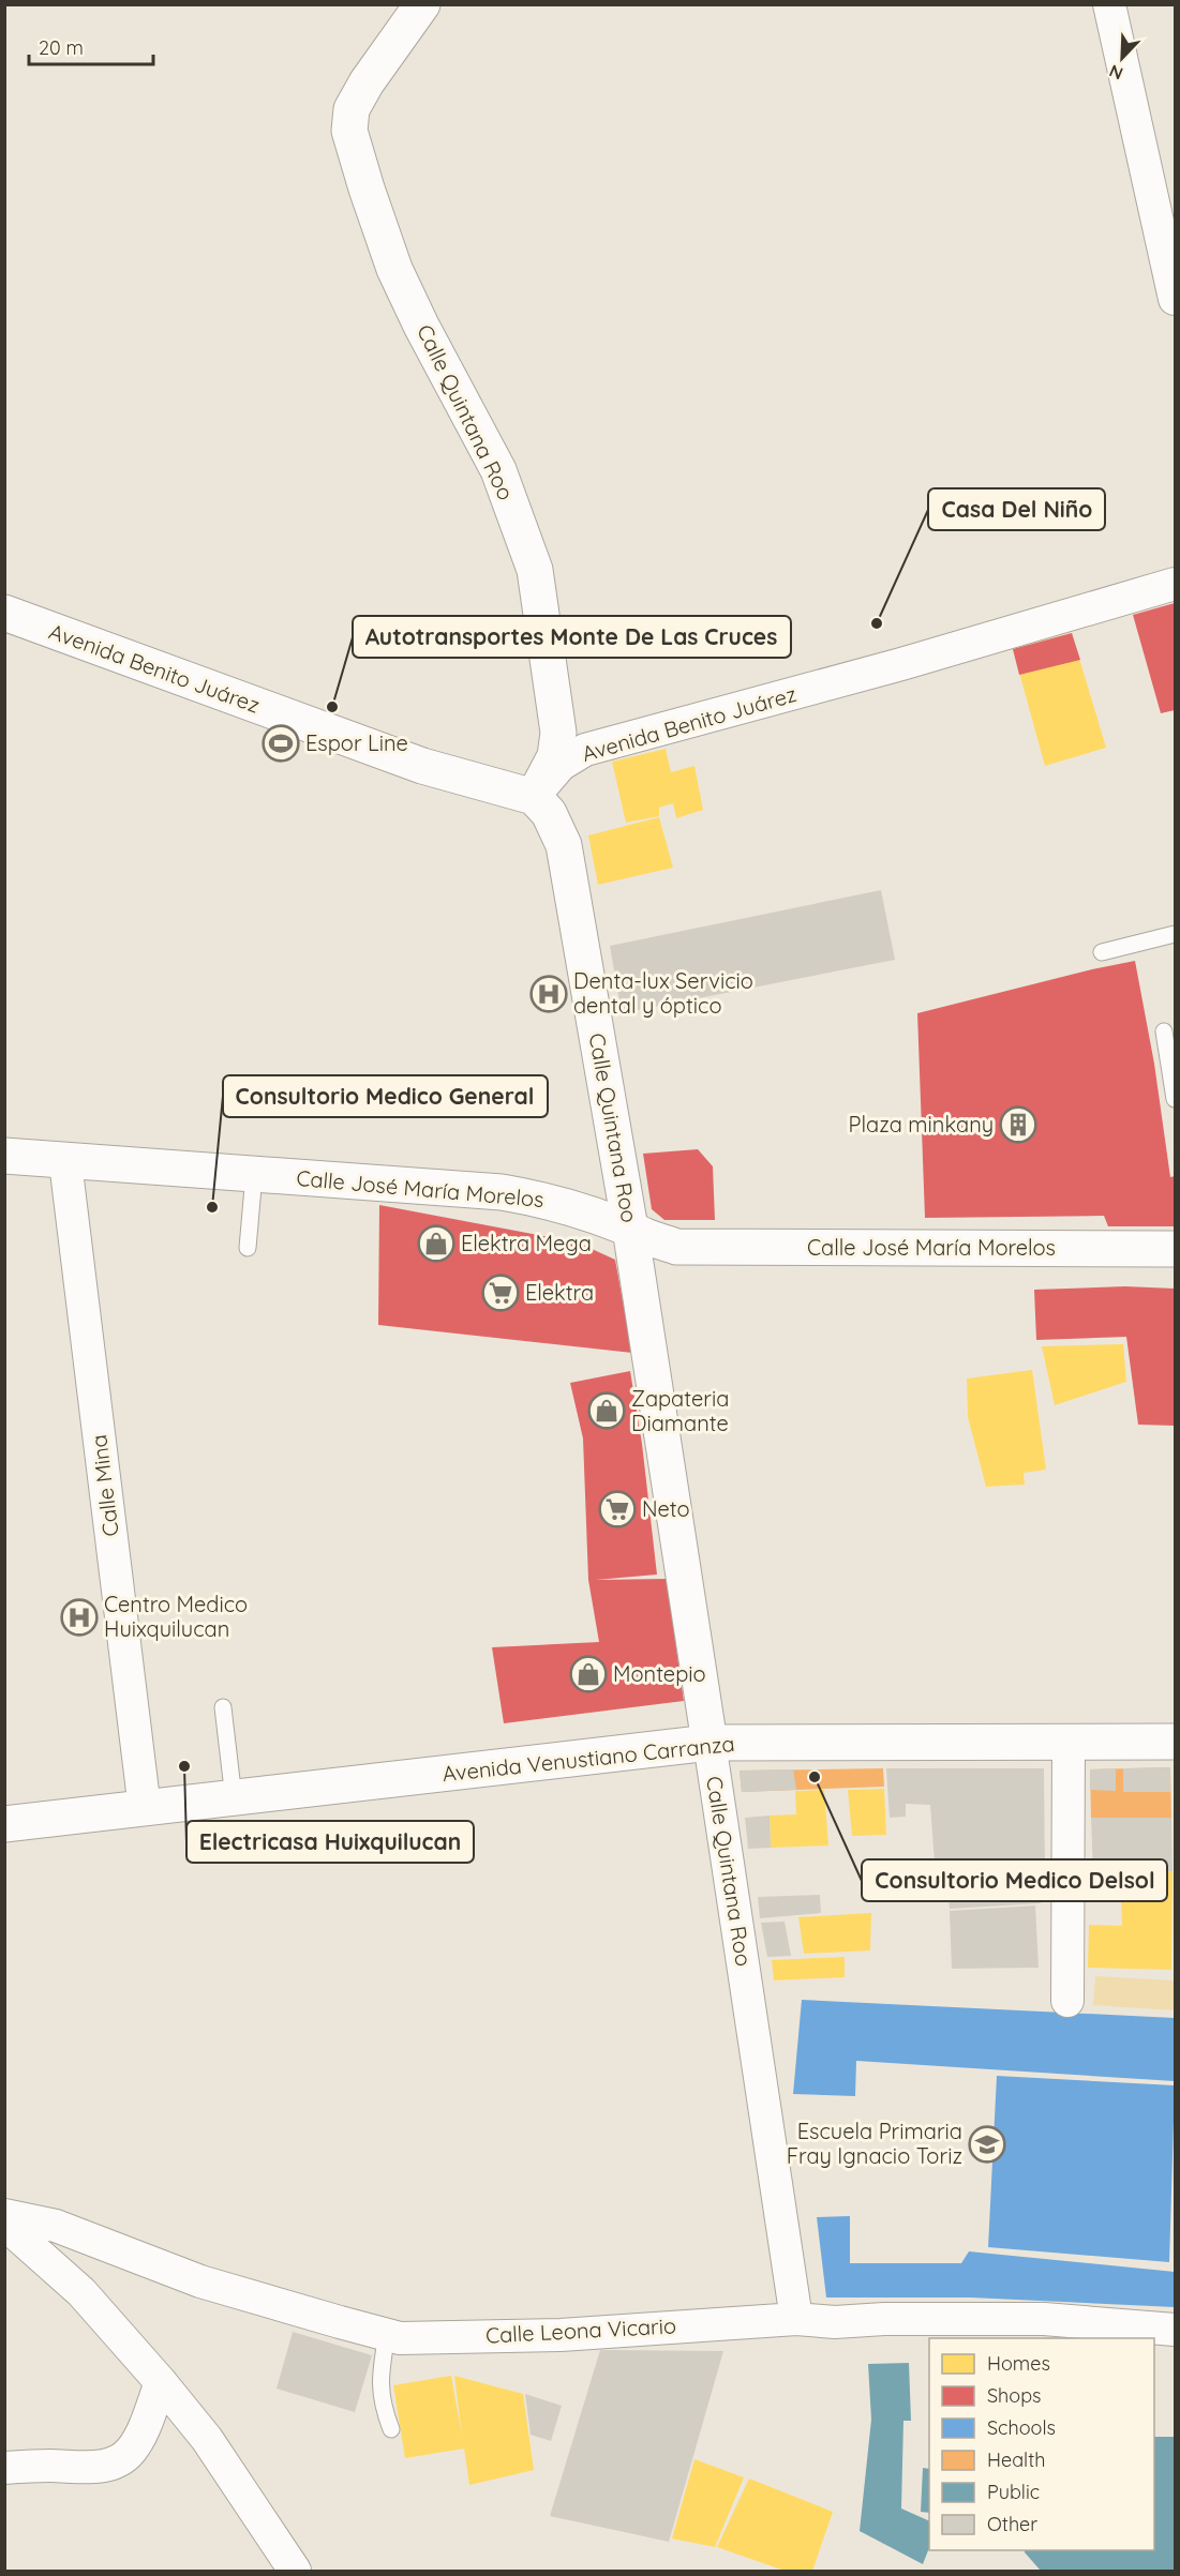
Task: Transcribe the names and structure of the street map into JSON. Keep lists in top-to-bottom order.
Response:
{
  "streets": {
    "main road": [
      "Calle Quintana Roo",
      "Avenida Benito Juárez",
      "Calle José María Morelos",
      "Avenida Venustiano Carranza"
    ],
    "street": ["Calle Mina", "Calle Leona Vicario"]
  },
  "crossings": [
    ["Calle Quintana Roo", "Avenida Benito Juárez"],
    ["Calle Quintana Roo", "Calle José María Morelos"],
    ["Calle Quintana Roo", "Avenida Venustiano Carranza"],
    ["Calle Quintana Roo", "Calle Leona Vicario"],
    ["Calle José María Morelos", "Calle Mina"],
    ["Calle Mina", "Avenida Venustiano Carranza"]
  ],
  "places": {
    "other": [
      "Casa Del Niño",
      "Autotransportes Monte De Las Cruces",
      "Consultorio Medico General",
      "Electricasa Huixquilucan",
      "Consultorio Medico Delsol"
    ],
    "sports": ["Espor Line"],
    "hospital": ["Denta-lux Servicio dental y óptico", "Centro Medico Huixquilucan"],
    "building": ["Plaza minkany"],
    "shop": ["Elektra Mega", "Zapateria Diamante", "Montepio"],
    "supermarket": ["Elektra", "Neto"],
    "school or university": ["Escuela Primaria Fray Ignacio Toriz"]
  },
  "legend": [
    "Homes",
    "Shops",
    "Schools",
    "Health",
    "Public",
    "Other"
  ],
  "scale_bar": "20 m",
  "north": "bottom left"
}
